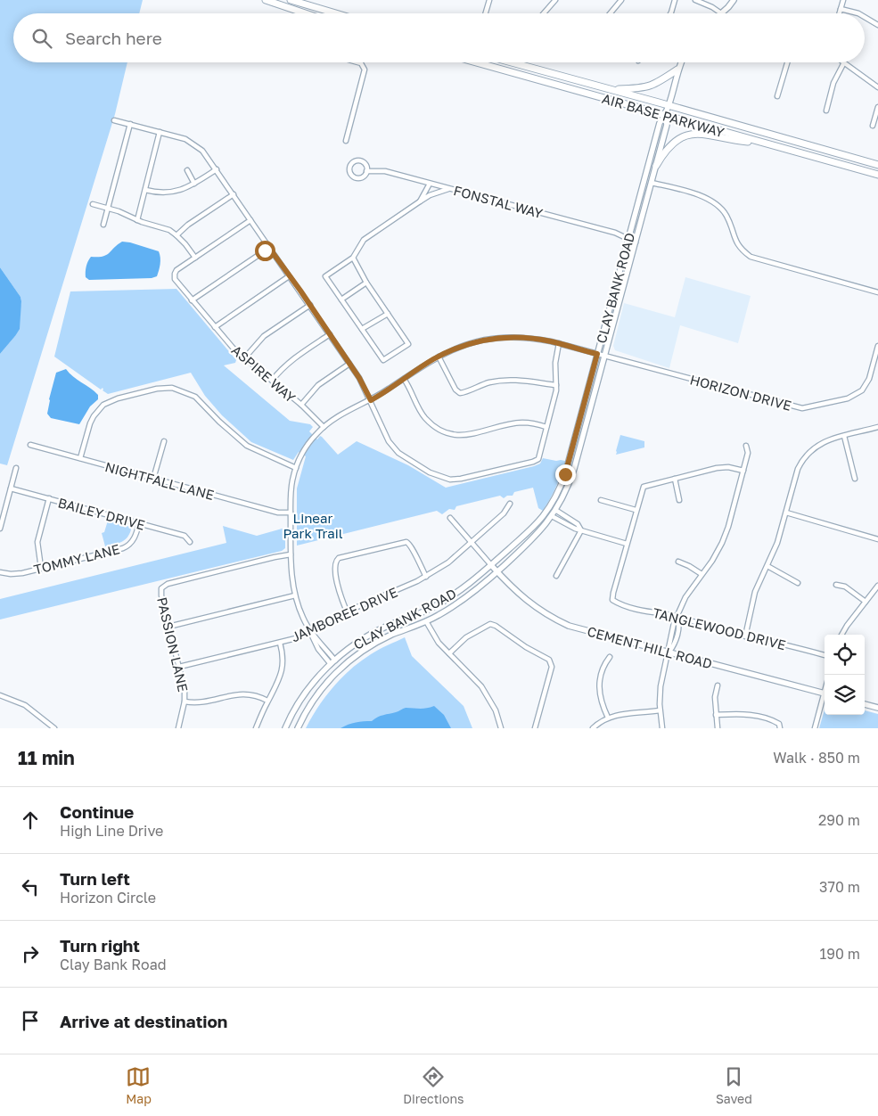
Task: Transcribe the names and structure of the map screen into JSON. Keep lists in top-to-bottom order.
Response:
{
  "streets": {
    "main road": ["AIR BASE PARKWAY"],
    "street": [
      "FONSTAL WAY",
      "CLAY BANK ROAD",
      "ASPIRE WAY",
      "HORIZON DRIVE",
      "NIGHTFALL LANE",
      "BAILEY DRIVE",
      "TOMMY LANE",
      "JAMBOREE DRIVE",
      "TANGLEWOOD DRIVE",
      "PASSION LANE",
      "CEMENT HILL ROAD"
    ]
  },
  "crossings": [
    ["AIR BASE PARKWAY", "CLAY BANK ROAD"],
    ["FONSTAL WAY", "CLAY BANK ROAD"],
    ["CLAY BANK ROAD", "HORIZON DRIVE"],
    ["CLAY BANK ROAD", "CEMENT HILL ROAD"],
    ["ASPIRE WAY", "HORIZON DRIVE"],
    ["HORIZON DRIVE", "NIGHTFALL LANE"],
    ["HORIZON DRIVE", "JAMBOREE DRIVE"],
    ["HORIZON DRIVE", "PASSION LANE"],
    ["BAILEY DRIVE", "TOMMY LANE"],
    ["JAMBOREE DRIVE", "PASSION LANE"]
  ],
  "parks": ["Linear Park Trail"],
  "page": {
    "search": "Search here",
    "heading": ["11 min", "Walk · 850 m"],
    "list": [
      ["Continue", "High Line Drive", "290 m"],
      ["Turn left", "Horizon Circle", "370 m"],
      ["Turn right", "Clay Bank Road", "190 m"],
      "Arrive at destination"
    ],
    "nav": ["Map", "Directions", "Saved"]
  }
}
